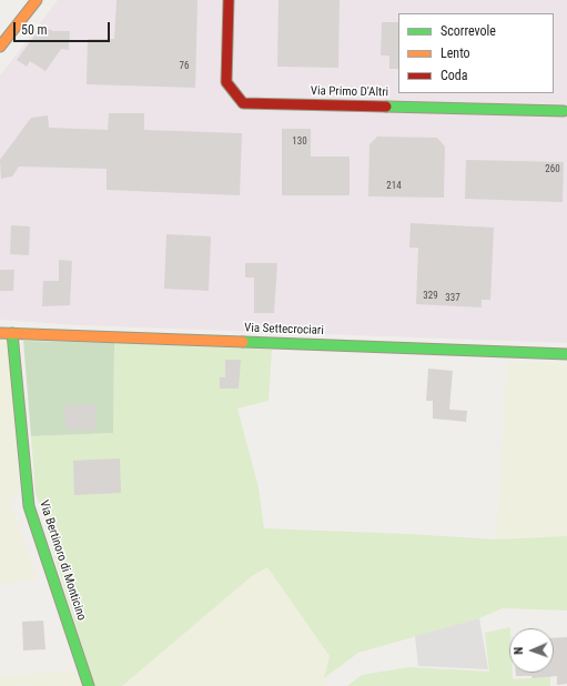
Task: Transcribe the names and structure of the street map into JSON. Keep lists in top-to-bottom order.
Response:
{
  "streets": {
    "street": ["Via Primo D'Altri", "Via Settecrociari", "Via Bertinoro di Monticino"]
  },
  "crossings": [
    ["Via Settecrociari", "Via Bertinoro di Monticino"]
  ],
  "house_numbers": [
    "76",
    "130",
    "260",
    "214",
    "329",
    "337"
  ],
  "legend": ["Scorrevole", "Lento", "Coda"],
  "scale_bar": "50 m",
  "north": "left"
}
